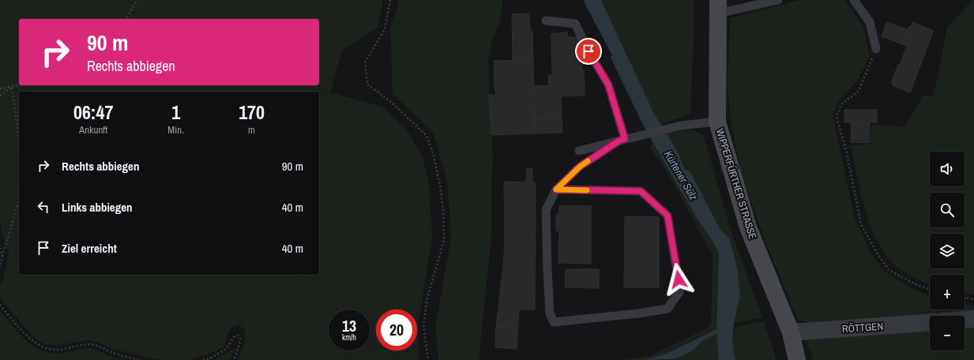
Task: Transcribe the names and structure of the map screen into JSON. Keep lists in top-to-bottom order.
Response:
{
  "streets": {
    "main road": ["WIPPERFÜRTHER STRASSE"],
    "street": ["RÖTTGEN"]
  },
  "crossings": [
    ["WIPPERFÜRTHER STRASSE", "RÖTTGEN"]
  ],
  "water": ["Kürtener Sülz"],
  "page": {
    "turn": ["90 m", "Rechts abbiegen"],
    "eta": [
      "06:47",
      "Ankunft",
      "1",
      "Min.",
      "170",
      "m"
    ],
    "list": [
      {
        "name": "Rechts abbiegen",
        "value": "90 m"
      },
      {
        "name": "Links abbiegen",
        "value": "40 m"
      },
      {
        "name": "Ziel erreicht",
        "value": "40 m"
      }
    ],
    "map_buttons": ["+", "−"],
    "speed": "13 km/h",
    "limit": "20"
  }
}
